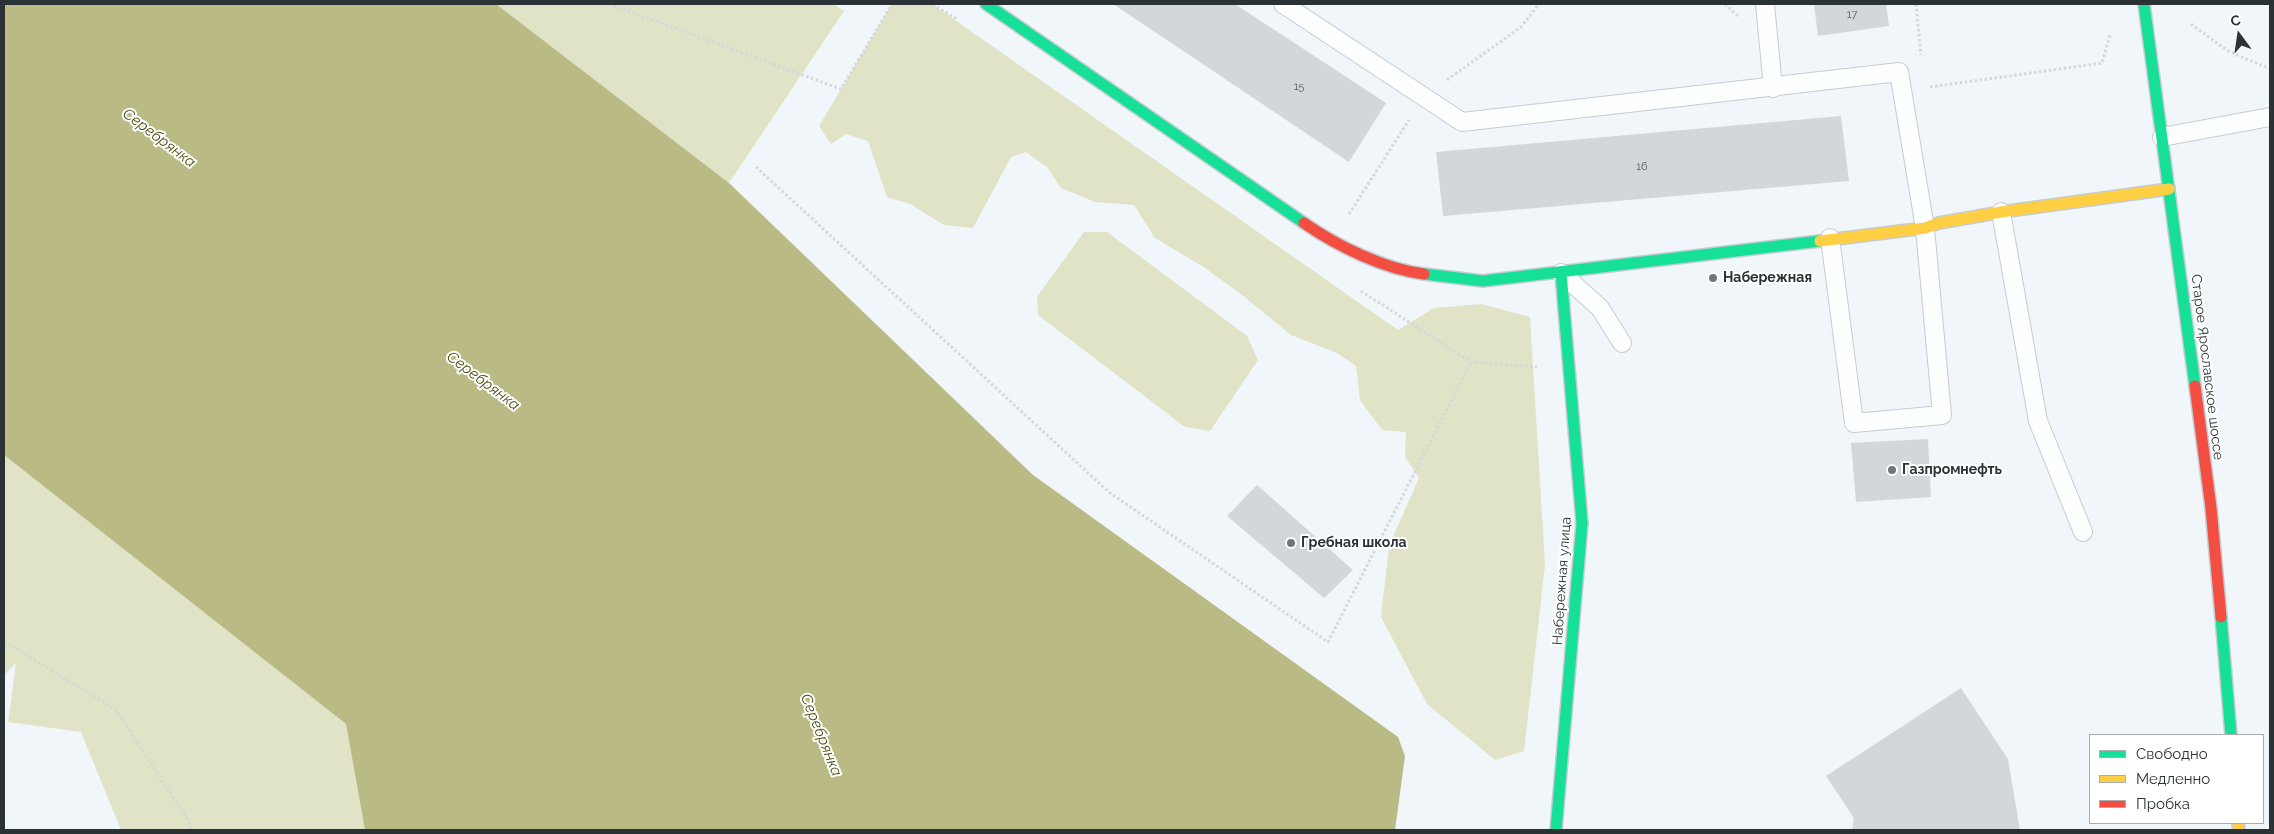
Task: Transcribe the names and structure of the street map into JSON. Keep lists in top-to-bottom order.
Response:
{
  "streets": {
    "street": ["Старое Ярославское шоссе", "Набережная улица"]
  },
  "water": ["Серебрянка"],
  "places": ["Набережная", "Газпромнефть", "Гребная школа"],
  "house_numbers": ["17", "15", "16"],
  "legend": ["Свободно", "Медленно", "Пробка"],
  "north": "top"
}
